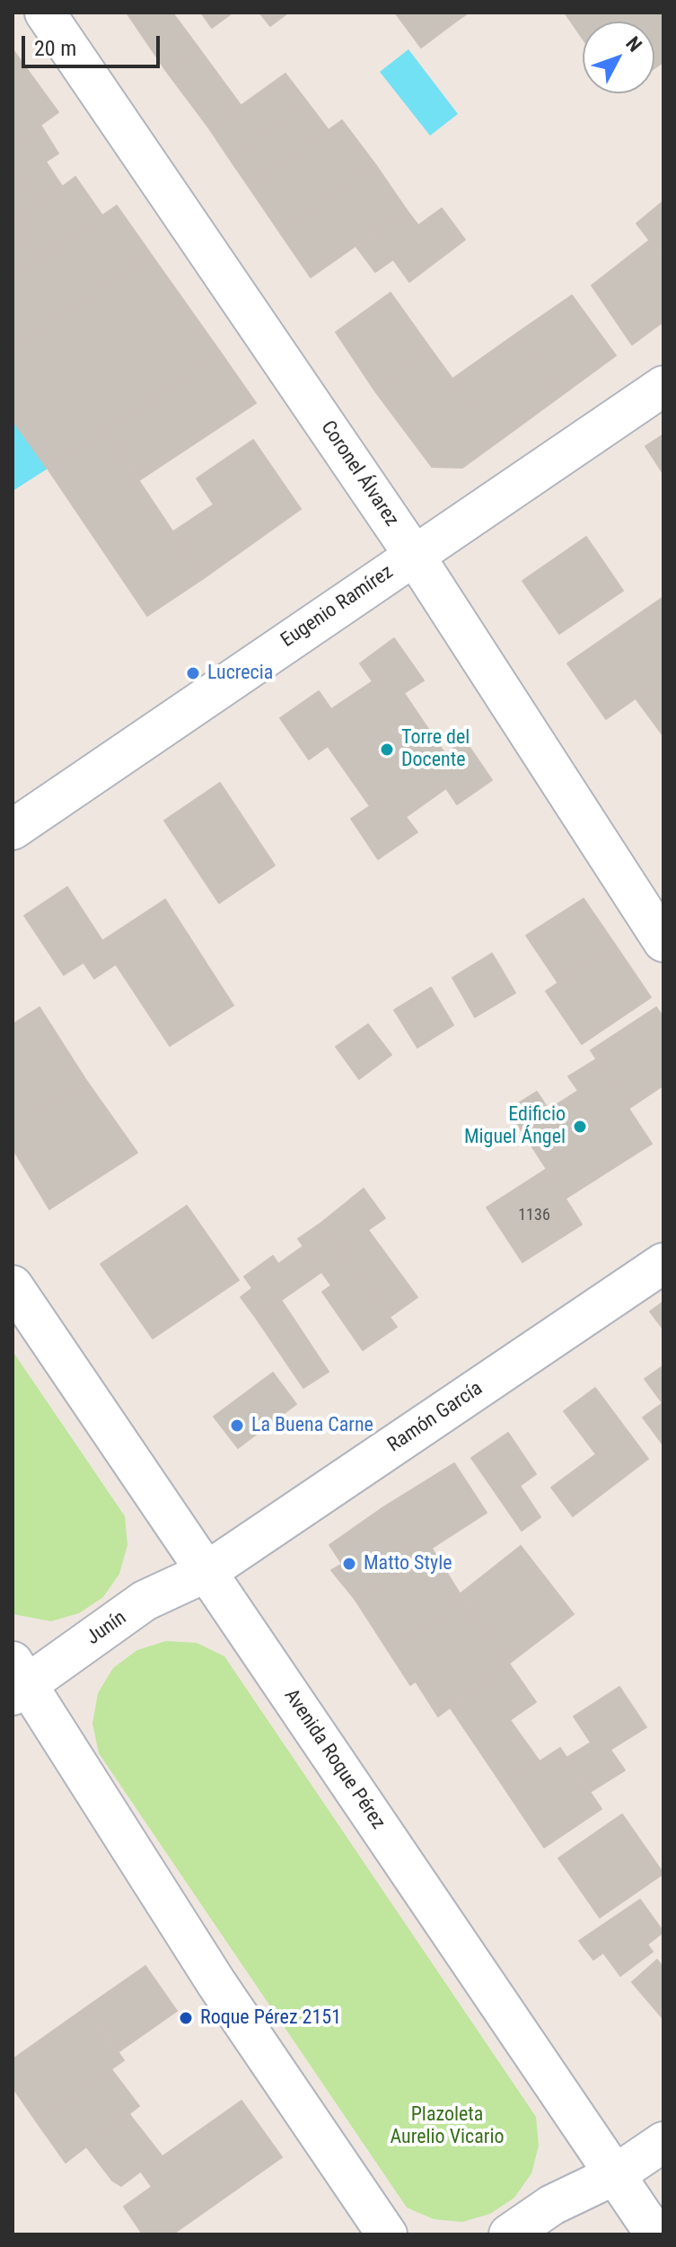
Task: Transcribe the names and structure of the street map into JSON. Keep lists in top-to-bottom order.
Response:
{
  "streets": {
    "street": [
      "Coronel Álvarez",
      "Eugenio Ramírez",
      "Ramón García",
      "Junín",
      "Avenida Roque Pérez"
    ]
  },
  "crossings": [
    ["Coronel Álvarez", "Eugenio Ramírez"],
    ["Ramón García", "Junín"],
    ["Ramón García", "Avenida Roque Pérez"],
    ["Junín", "Avenida Roque Pérez"]
  ],
  "parks": ["Plazoleta Aurelio Vicario"],
  "places": [
    "Lucrecia",
    "Torre del Docente",
    "Edificio Miguel Ángel",
    "La Buena Carne",
    "Matto Style",
    "Roque Pérez 2151"
  ],
  "house_numbers": ["1136"],
  "scale_bar": "20 m",
  "north": "top right"
}
